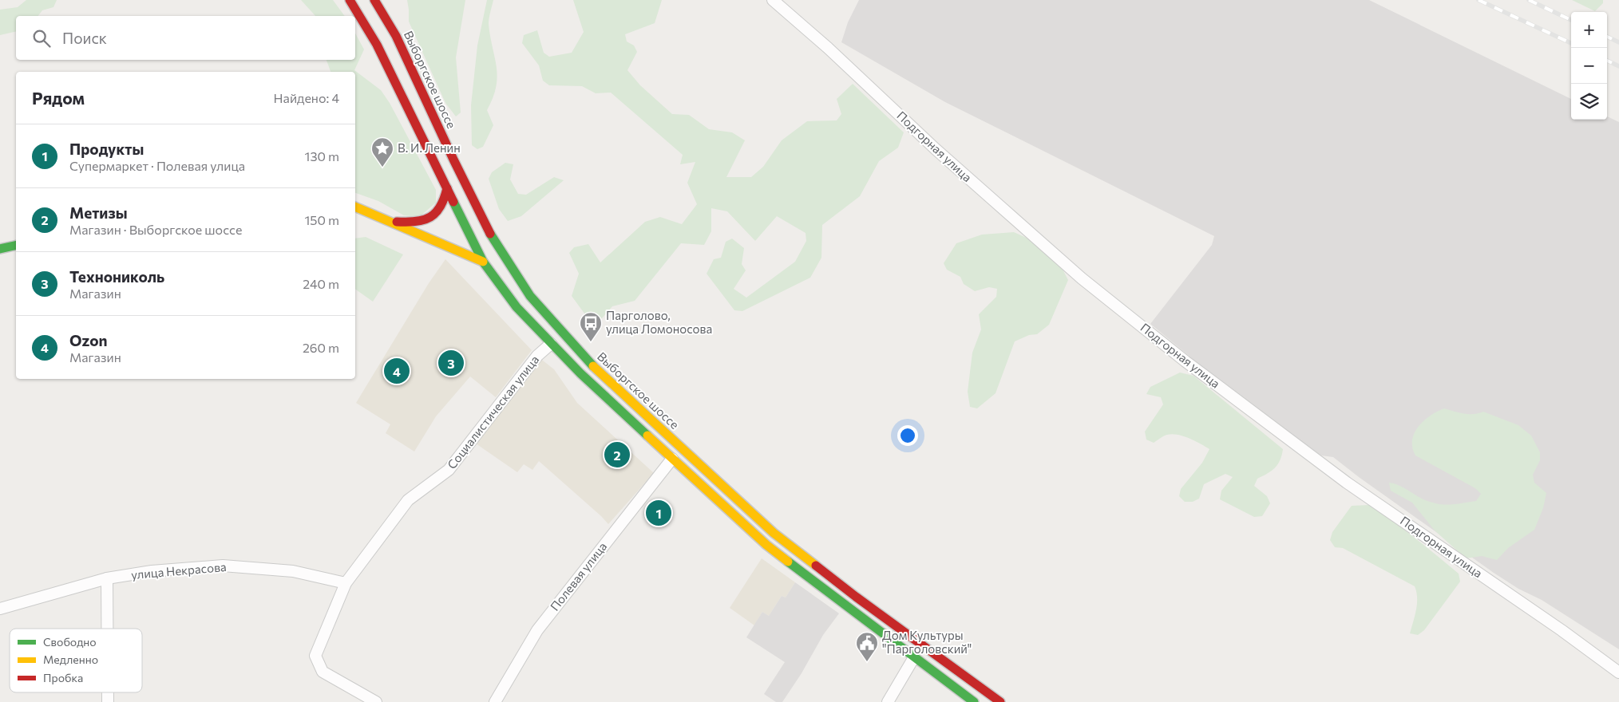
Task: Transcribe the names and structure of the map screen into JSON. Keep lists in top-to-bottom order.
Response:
{
  "streets": {
    "main road": ["Выборгское шоссе"],
    "street": [
      "Подгорная улица",
      "Социалистическая улица",
      "улица Некрасова",
      "Полевая улица"
    ]
  },
  "crossings": [
    ["Социалистическая улица", "улица Некрасова"]
  ],
  "places": {
    "place": ["В. И. Ленин"],
    "bus stop": ["Парголово, улица Ломоносова"],
    "public building": ["Дом Культуры \"Парголовский\""]
  },
  "legend": ["Свободно", "Медленно", "Пробка"],
  "page": {
    "map_buttons": ["+", "−"],
    "search": "Поиск",
    "heading": ["Рядом", "Найдено: 4"],
    "list": [
      {
        "mark": "1",
        "name": "Продукты",
        "note": "Супермаркет · Полевая улица",
        "value": "130 m"
      },
      {
        "mark": "2",
        "name": "Метизы",
        "note": "Магазин · Выборгское шоссе",
        "value": "150 m"
      },
      {
        "mark": "3",
        "name": "Технониколь",
        "note": "Магазин",
        "value": "240 m"
      },
      {
        "mark": "4",
        "name": "Ozon",
        "note": "Магазин",
        "value": "260 m"
      }
    ],
    "pins": [
      "3",
      "4",
      "2",
      "1"
    ]
  }
}
